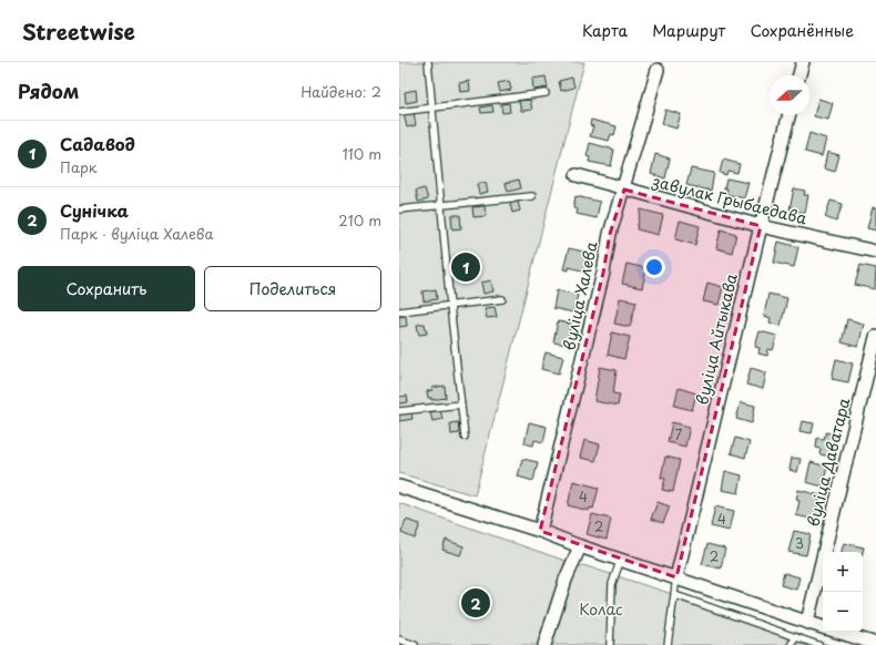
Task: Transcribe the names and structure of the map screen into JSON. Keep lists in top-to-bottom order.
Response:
{
  "streets": {
    "street": [
      "завулак Грыбаедава",
      "вуліца Халева",
      "вуліца Айтыкава",
      "вуліца Даватара"
    ]
  },
  "crossings": [
    ["завулак Грыбаедава", "вуліца Халева"],
    ["завулак Грыбаедава", "вуліца Айтыкава"]
  ],
  "parks": ["Колас"],
  "house_numbers": [
    "7",
    "4",
    "4",
    "2",
    "3",
    "2"
  ],
  "north": "left",
  "page": {
    "header": "Streetwise",
    "nav": ["Карта", "Маршрут", "Сохранённые"],
    "heading": ["Рядом", "Найдено: 2"],
    "list": [
      {
        "mark": "1",
        "name": "Садавод",
        "note": "Парк",
        "value": "110 m"
      },
      {
        "mark": "2",
        "name": "Сунічка",
        "note": "Парк · вуліца Халева",
        "value": "210 m"
      }
    ],
    "pins": ["1", "2"],
    "buttons": ["Сохранить", "Поделиться"],
    "map_buttons": ["+", "−"]
  }
}
